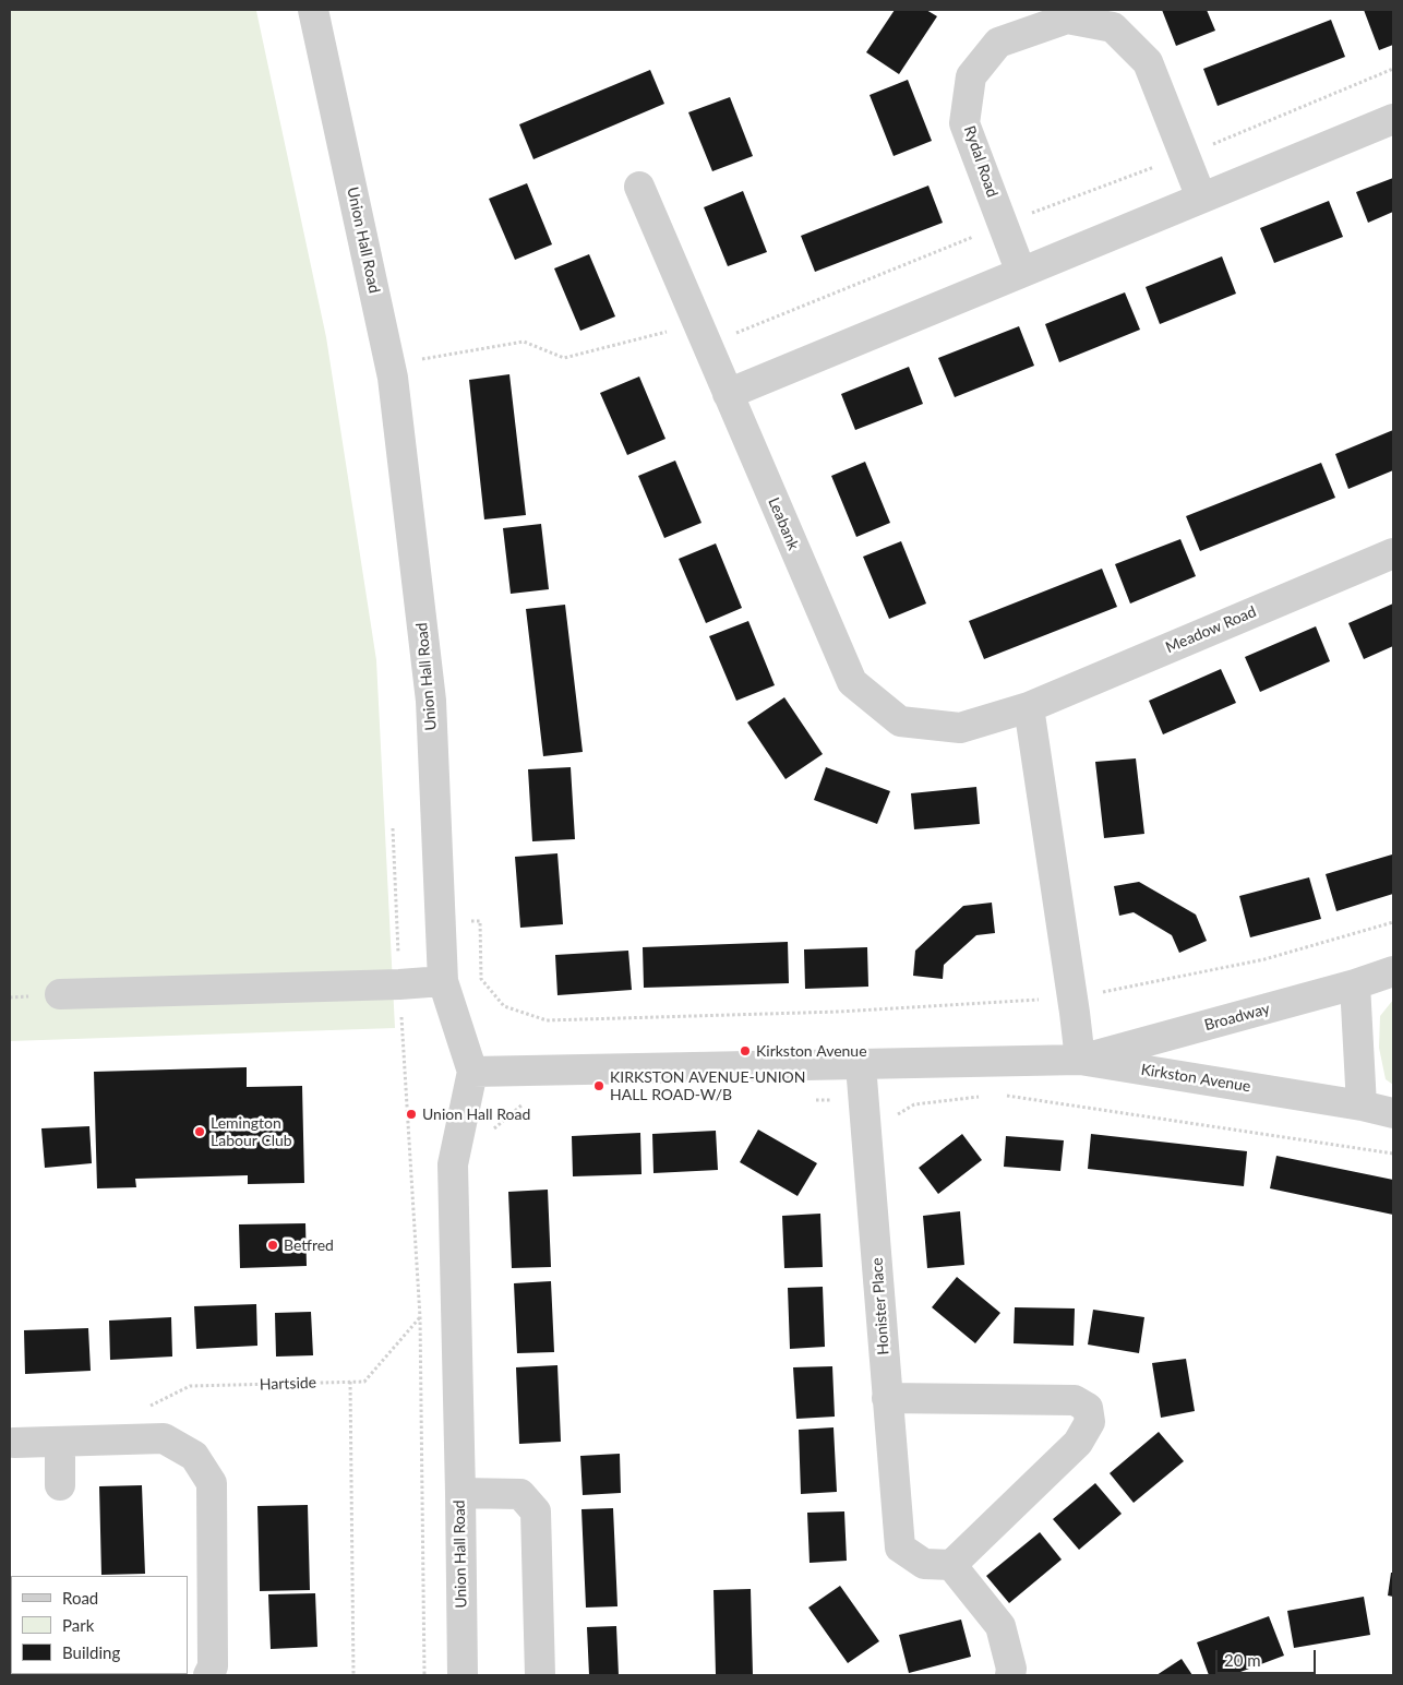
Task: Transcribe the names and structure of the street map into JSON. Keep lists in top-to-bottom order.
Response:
{
  "streets": {
    "street": [
      "Rydal Road",
      "Union Hall Road",
      "Leabank",
      "Meadow Road",
      "Broadway",
      "Kirkston Avenue",
      "Honister Place"
    ],
    "path": ["Hartside"]
  },
  "crossings": [
    ["Union Hall Road", "Kirkston Avenue"],
    ["Leabank", "Meadow Road"],
    ["Broadway", "Kirkston Avenue"],
    ["Kirkston Avenue", "Honister Place"]
  ],
  "places": [
    "Kirkston Avenue",
    "KIRKSTON AVENUE-UNION HALL ROAD-W/B",
    "Union Hall Road",
    "Lemington Labour Club",
    "Betfred"
  ],
  "legend": ["Road", "Park", "Building"],
  "scale_bar": "20 m"
}
